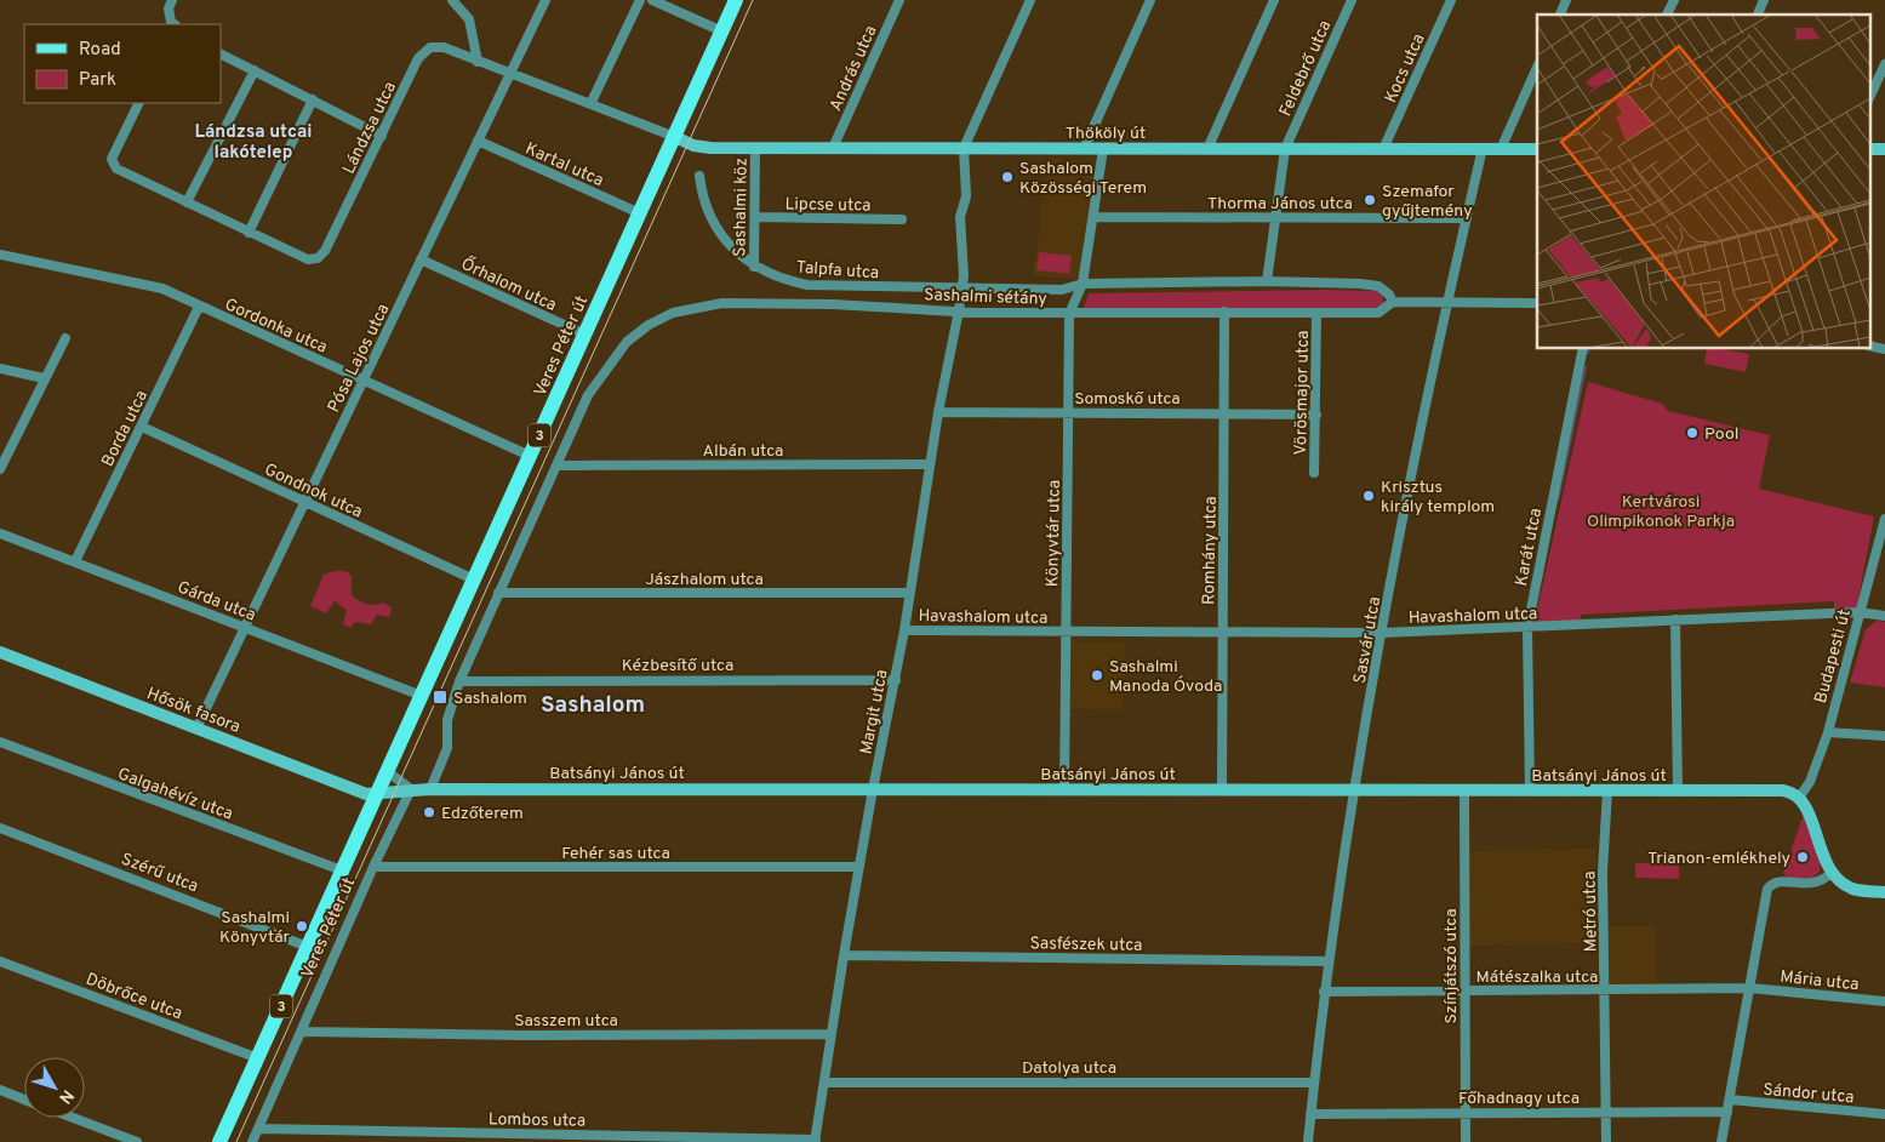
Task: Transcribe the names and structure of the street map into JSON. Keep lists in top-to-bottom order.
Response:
{
  "streets": {
    "main road": ["Veres Péter út", "3"],
    "street": [
      "András utca",
      "Feldebrő utca",
      "Kocs utca",
      "Lándzsa utca",
      "Thököly út",
      "Kartal utca",
      "Thorma János utca",
      "Lipcse utca",
      "Sashalmi köz",
      "Talpfa utca",
      "Őrhalom utca",
      "Sashalmi sétány",
      "Gordonka utca",
      "Pósa Lajos utca",
      "Vörösmajor utca",
      "Somoskő utca",
      "Borda utca",
      "Albán utca",
      "Gondnok utca",
      "Könyvtár utca",
      "Karát utca",
      "Romhány utca",
      "Jászhalom utca",
      "Gárda utca",
      "Havashalom utca",
      "Sasvár utca",
      "Budapesti út",
      "Kézbesítő utca",
      "Hősök fasora",
      "Margit utca",
      "Batsányi János út",
      "Galgahévíz utca",
      "Fehér sas utca",
      "Szérű utca",
      "Metró utca",
      "Sasfészek utca",
      "Színjátszó utca",
      "Mátészalka utca",
      "Mária utca",
      "Döbrőce utca",
      "Sasszem utca",
      "Datolya utca",
      "Sándor utca",
      "Főhadnagy utca",
      "Lombos utca"
    ]
  },
  "crossings": [
    ["András utca", "Thököly út"],
    ["Feldebrő utca", "Thököly út"],
    ["Feldebrő utca", "Thorma János utca"],
    ["Feldebrő utca", "Sashalmi sétány"],
    ["Kocs utca", "Thököly út"],
    ["Lándzsa utca", "Thököly út"],
    ["Lándzsa utca", "Veres Péter út"],
    ["Lándzsa utca", "Pósa Lajos utca"],
    ["Thököly út", "Sashalmi köz"],
    ["Thököly út", "Veres Péter út"],
    ["Thököly út", "Sasvár utca"],
    ["Thököly út", "Margit utca"],
    ["Kartal utca", "Veres Péter út"],
    ["Kartal utca", "Pósa Lajos utca"],
    ["Thorma János utca", "Sasvár utca"],
    ["Lipcse utca", "Sashalmi köz"],
    ["Sashalmi köz", "Talpfa utca"],
    ["Talpfa utca", "Sashalmi sétány"],
    ["Talpfa utca", "Margit utca"],
    ["Őrhalom utca", "Veres Péter út"],
    ["Őrhalom utca", "Pósa Lajos utca"],
    ["Sashalmi sétány", "Vörösmajor utca"],
    ["Sashalmi sétány", "Albán utca"],
    ["Sashalmi sétány", "Könyvtár utca"],
    ["Sashalmi sétány", "Romhány utca"],
    ["Sashalmi sétány", "Sasvár utca"],
    ["Sashalmi sétány", "Margit utca"],
    ["Gordonka utca", "Veres Péter út"],
    ["Gordonka utca", "Pósa Lajos utca"],
    ["Gordonka utca", "Borda utca"],
    ["Veres Péter út", "Gondnok utca"],
    ["Veres Péter út", "Gárda utca"],
    ["Veres Péter út", "Hősök fasora"],
    ["Veres Péter út", "Batsányi János út"],
    ["Veres Péter út", "Galgahévíz utca"],
    ["Veres Péter út", "Fehér sas utca"],
    ["Veres Péter út", "Szérű utca"],
    ["Veres Péter út", "Döbrőce utca"],
    ["Veres Péter út", "Sasszem utca"],
    ["Veres Péter út", "Lombos utca"],
    ["Pósa Lajos utca", "Gondnok utca"],
    ["Pósa Lajos utca", "Gárda utca"],
    ["Pósa Lajos utca", "Hősök fasora"],
    ["Vörösmajor utca", "Somoskő utca"],
    ["Somoskő utca", "Könyvtár utca"],
    ["Somoskő utca", "Romhány utca"],
    ["Somoskő utca", "Margit utca"],
    ["Borda utca", "Gondnok utca"],
    ["Borda utca", "Gárda utca"],
    ["Albán utca", "Margit utca"],
    ["Könyvtár utca", "Havashalom utca"],
    ["Könyvtár utca", "Batsányi János út"],
    ["Karát utca", "Havashalom utca"],
    ["Karát utca", "Batsányi János út"],
    ["Romhány utca", "Havashalom utca"],
    ["Romhány utca", "Batsányi János út"],
    ["Jászhalom utca", "Margit utca"],
    ["Havashalom utca", "Sasvár utca"],
    ["Havashalom utca", "Budapesti út"],
    ["Havashalom utca", "Margit utca"],
    ["Sasvár utca", "Batsányi János út"],
    ["Sasvár utca", "Sasfészek utca"],
    ["Sasvár utca", "Mátészalka utca"],
    ["Sasvár utca", "Datolya utca"],
    ["Sasvár utca", "Főhadnagy utca"],
    ["Budapesti út", "Batsányi János út"],
    ["Kézbesítő utca", "Margit utca"],
    ["Hősök fasora", "Batsányi János út"],
    ["Margit utca", "Batsányi János út"],
    ["Margit utca", "Fehér sas utca"],
    ["Margit utca", "Sasfészek utca"],
    ["Margit utca", "Sasszem utca"],
    ["Margit utca", "Datolya utca"],
    ["Margit utca", "Lombos utca"],
    ["Batsányi János út", "Metró utca"],
    ["Batsányi János út", "Színjátszó utca"],
    ["Metró utca", "Mátészalka utca"],
    ["Metró utca", "Főhadnagy utca"],
    ["Színjátszó utca", "Mátészalka utca"],
    ["Színjátszó utca", "Főhadnagy utca"],
    ["Mátészalka utca", "Mária utca"]
  ],
  "districts": ["Lándzsa utcai lakótelep", "Sashalom"],
  "parks": ["Kertvárosi Olimpikonok Parkja"],
  "places": {
    "other": [
      "Sashalom Közösségi Terem",
      "Szemafor gyűjtemény",
      "Pool",
      "Krisztus király templom",
      "Sashalmi Manoda Óvoda",
      "Edzőterem",
      "Trianon-emlékhely",
      "Sashalmi Könyvtár"
    ],
    "transit": ["Sashalom"]
  },
  "legend": ["Road", "Park"],
  "north": "bottom right"
}
